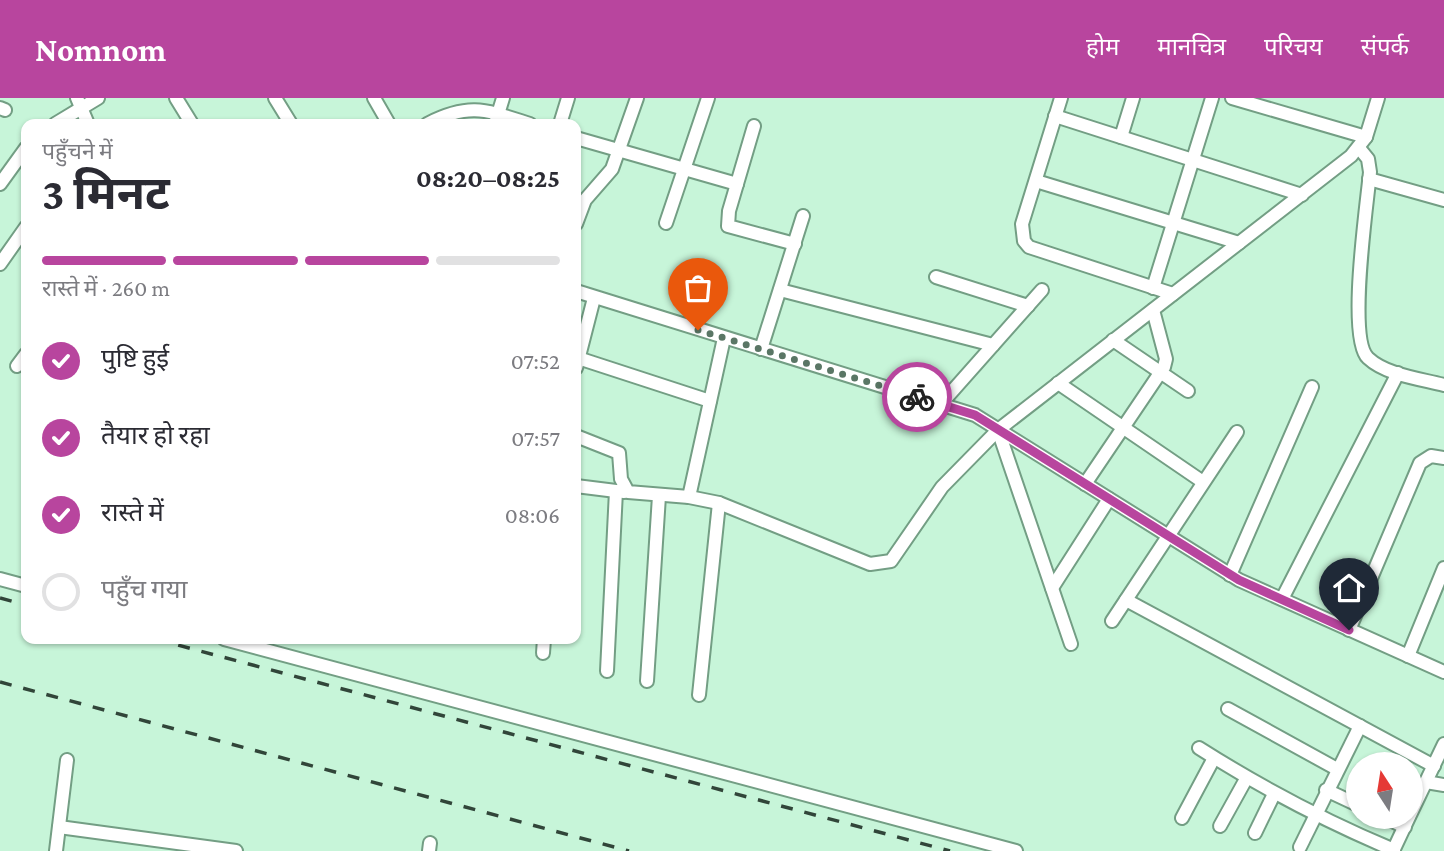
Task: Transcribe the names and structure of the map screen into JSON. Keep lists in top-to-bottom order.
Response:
{
  "north": "top",
  "page": {
    "header": "Nomnom",
    "nav": [
      "होम",
      "मानचित्र",
      "परिचय",
      "संपर्क"
    ],
    "heading": ["3 मिनट", "पहुँचने में", "08:20–08:25"],
    "bar": "रास्ते में · 260 m",
    "list": [
      ["पुष्टि हुई", "07:52"],
      ["तैयार हो रहा", "07:57"],
      ["रास्ते में", "08:06"],
      "पहुँच गया"
    ]
  }
}
